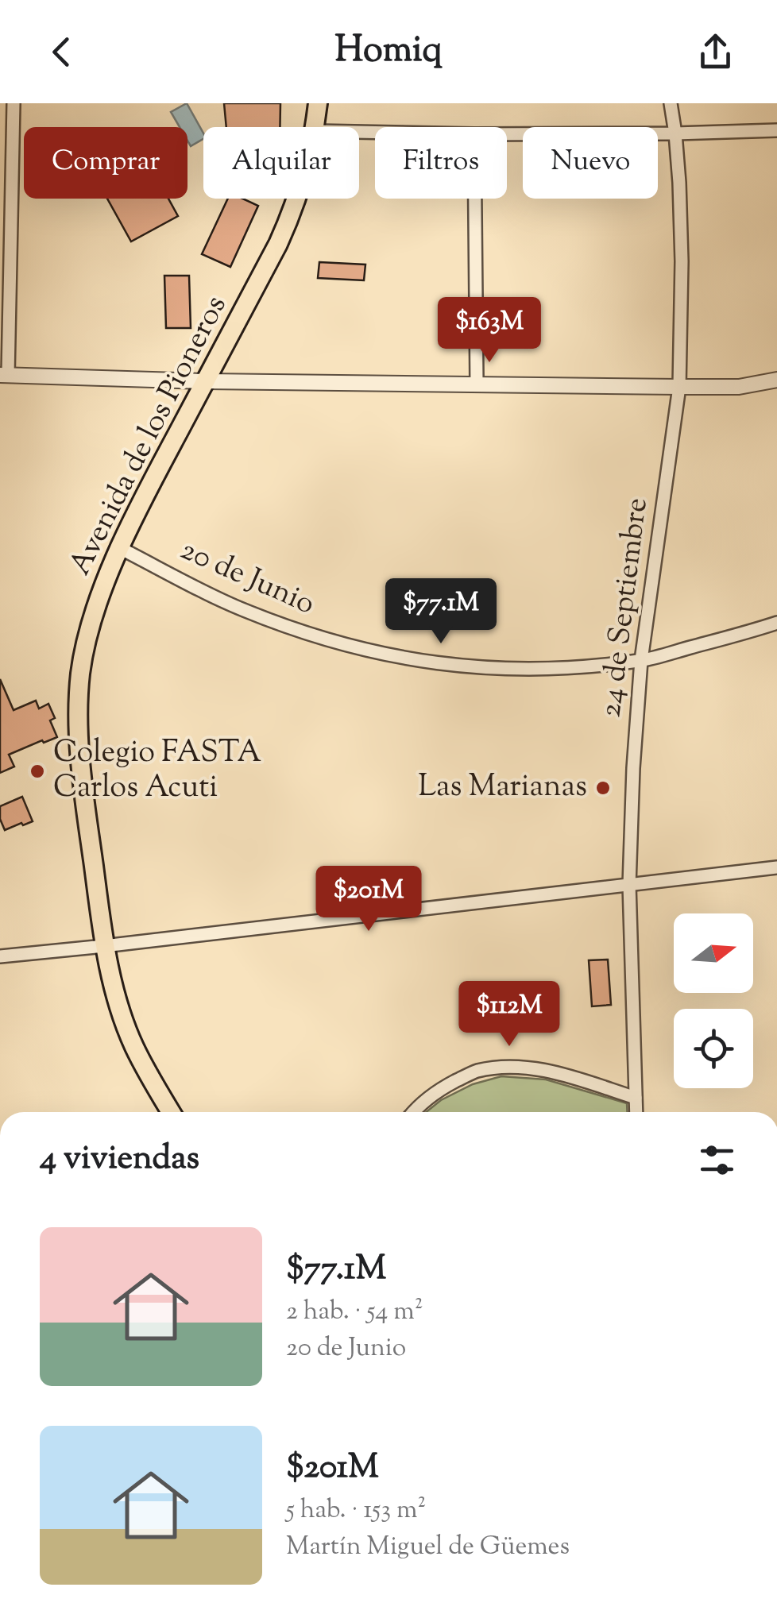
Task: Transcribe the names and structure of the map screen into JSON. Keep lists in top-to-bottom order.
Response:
{
  "streets": {
    "main road": ["Avenida de los Pioneros"],
    "street": ["20 de Junio", "24 de Septiembre"]
  },
  "crossings": [
    ["Avenida de los Pioneros", "20 de Junio"],
    ["20 de Junio", "24 de Septiembre"]
  ],
  "places": ["Colegio FASTA Carlos Acuti", "Las Marianas"],
  "north": "right",
  "page": {
    "header": "Homiq",
    "chip": [
      "Comprar",
      "Alquilar",
      "Filtros",
      "Nuevo"
    ],
    "price": [
      "$163M",
      "$77.1M",
      "$201M",
      "$112M"
    ],
    "heading": "4 viviendas",
    "list": [
      {
        "name": "$77.1M",
        "note": "2 hab. · 54 m² · 20 de Junio"
      },
      {
        "name": "$201M",
        "note": "5 hab. · 153 m² · Martín Miguel de Güemes"
      }
    ]
  }
}
